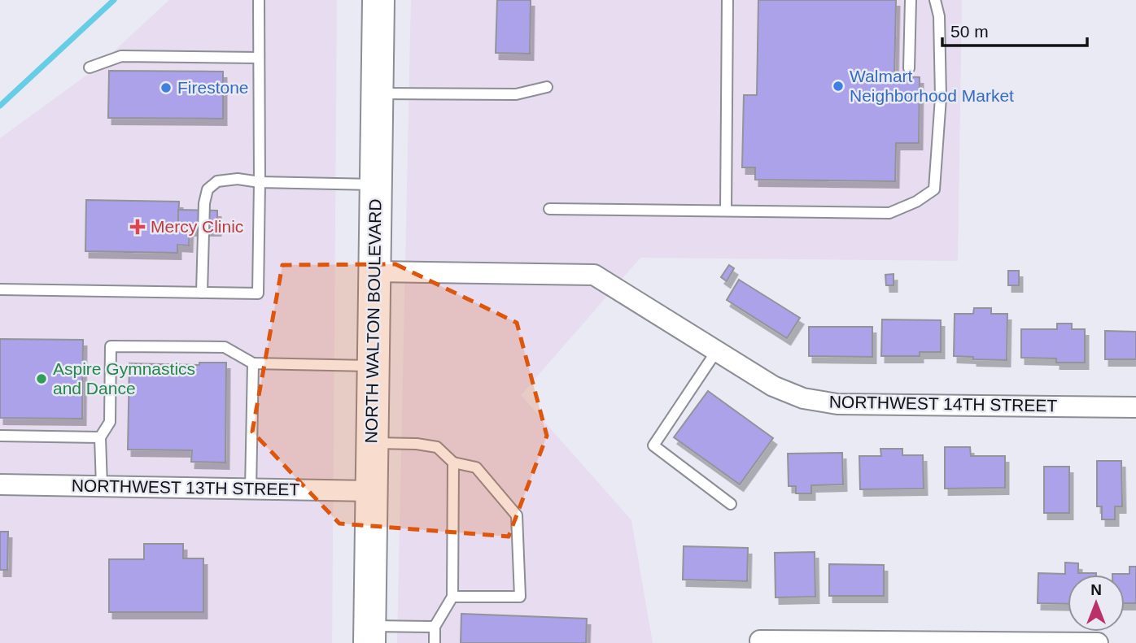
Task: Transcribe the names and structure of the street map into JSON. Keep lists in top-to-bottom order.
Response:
{
  "streets": {
    "main road": ["NORTH WALTON BOULEVARD"],
    "street": ["NORTHWEST 14TH STREET", "NORTHWEST 13TH STREET"]
  },
  "crossings": [
    ["NORTH WALTON BOULEVARD", "NORTHWEST 14TH STREET"],
    ["NORTH WALTON BOULEVARD", "NORTHWEST 13TH STREET"]
  ],
  "places": {
    "other": ["Walmart Neighborhood Market", "Firestone", "Aspire Gymnastics and Dance"],
    "health": ["Mercy Clinic"]
  },
  "scale_bar": "50 m",
  "north": "top"
}
